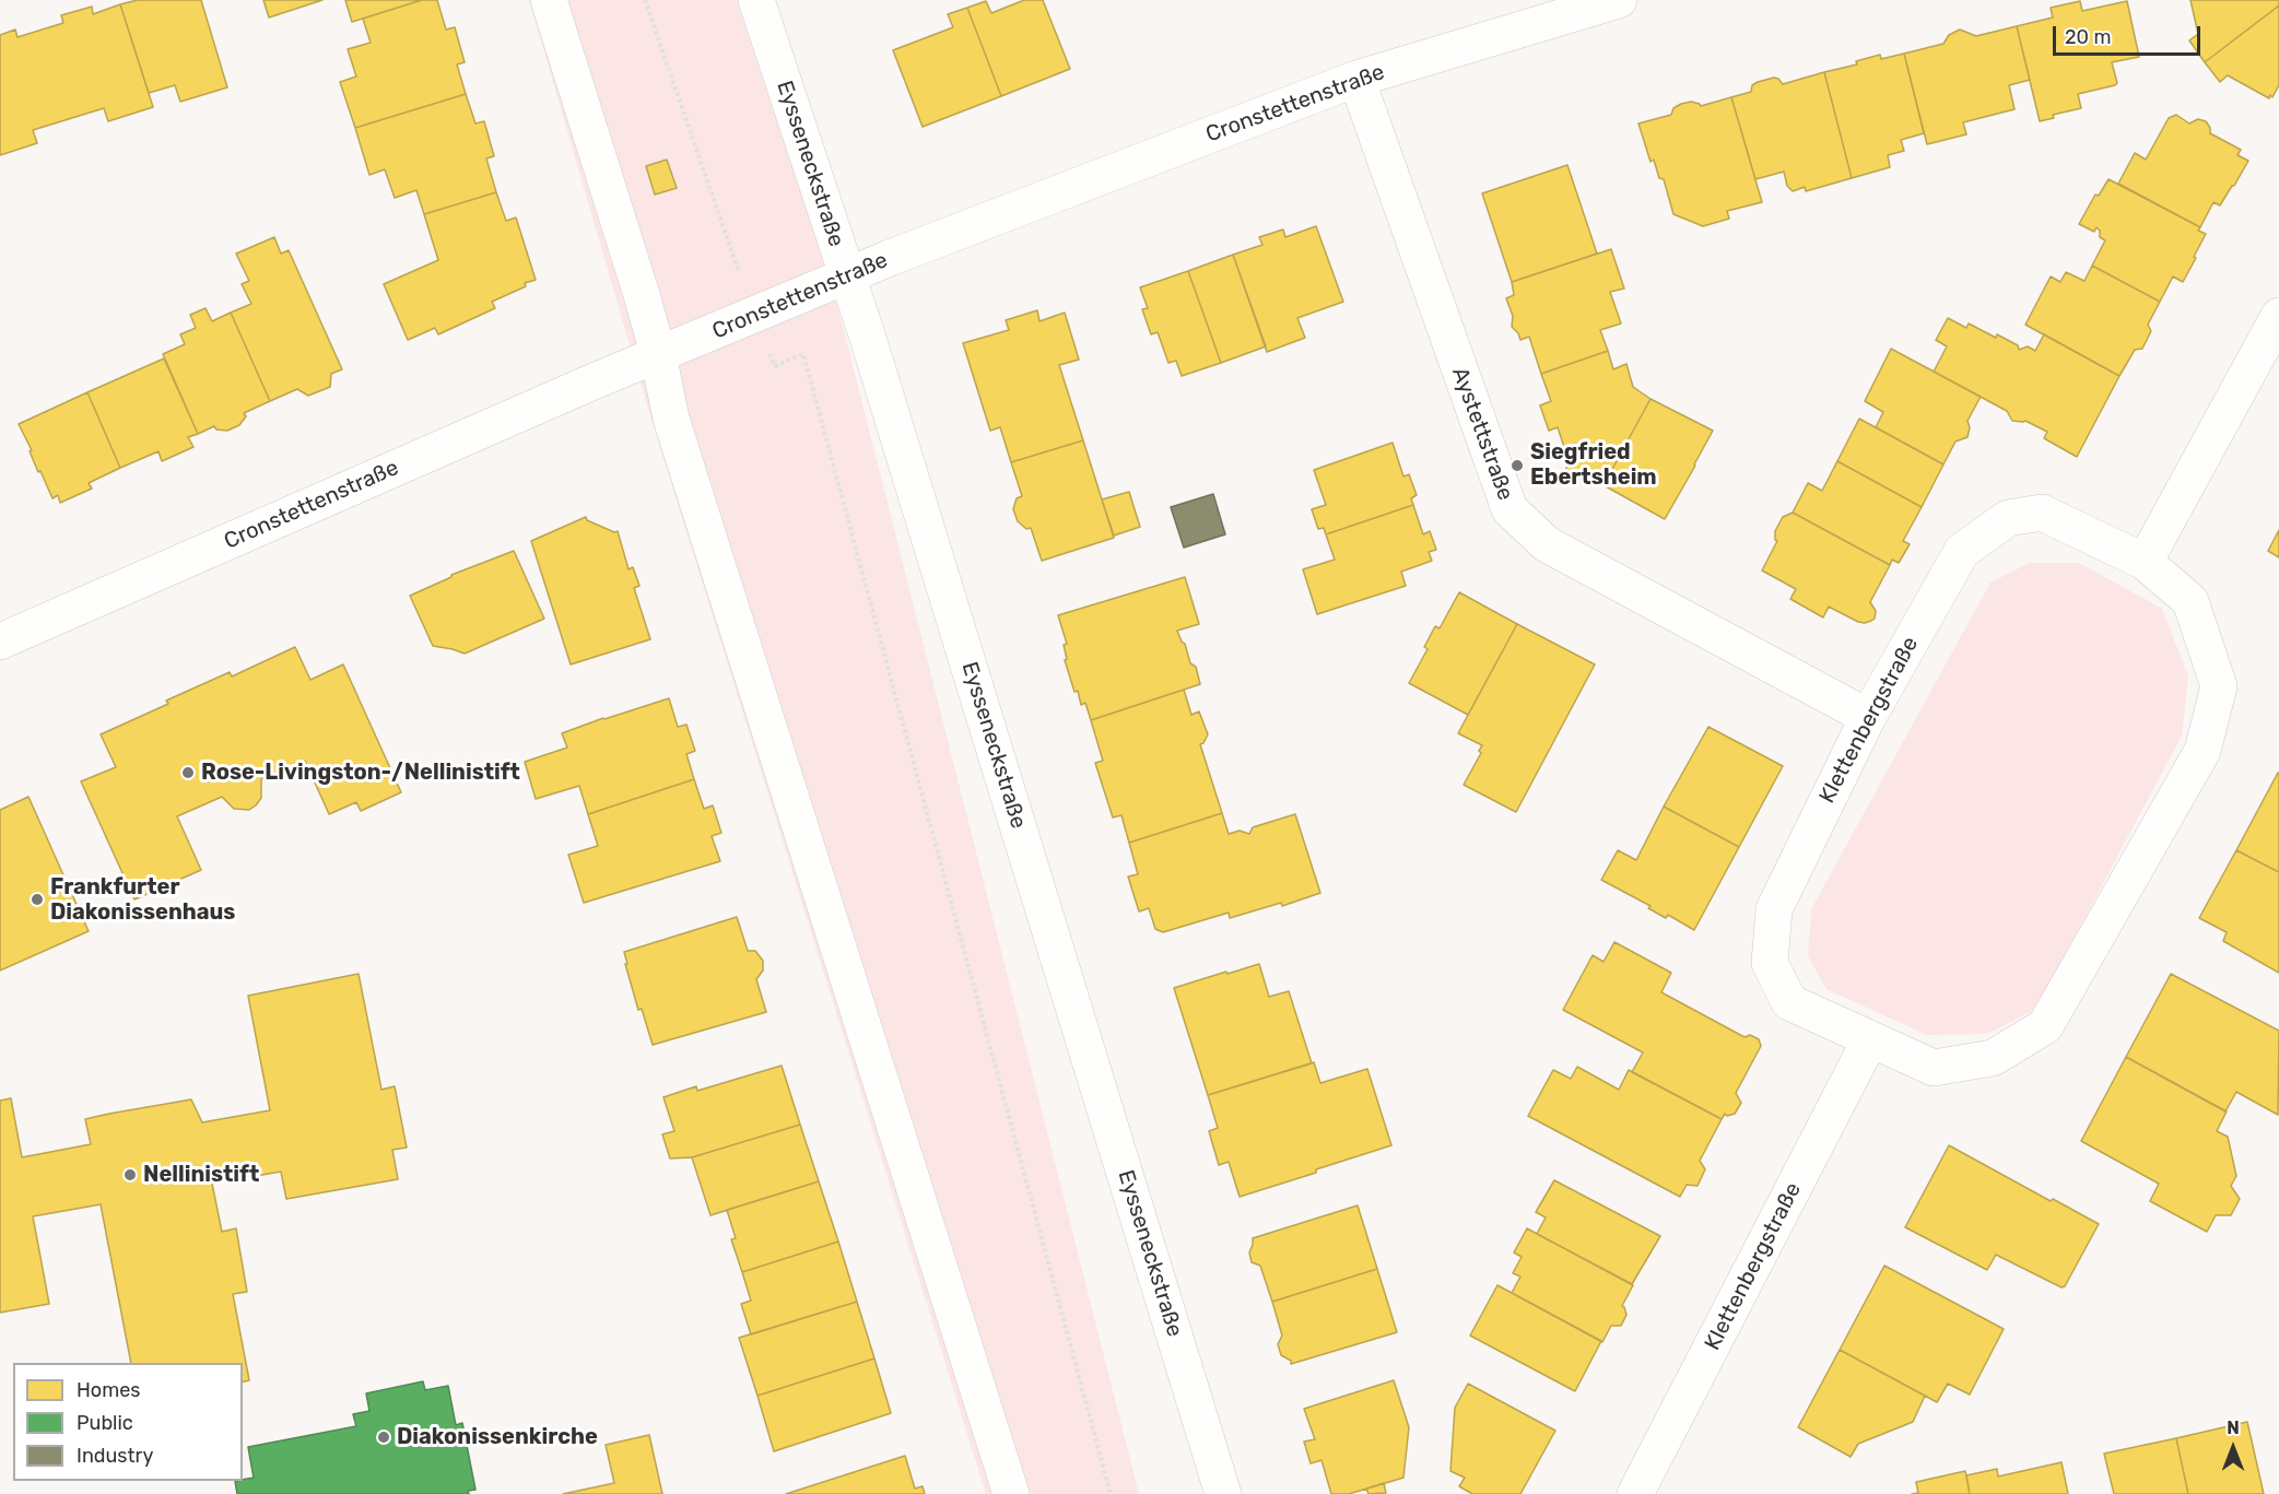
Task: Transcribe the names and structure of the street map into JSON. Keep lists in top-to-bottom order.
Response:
{
  "streets": {
    "street": [
      "Cronstettenstraße",
      "Eysseneckstraße",
      "Aystettstraße",
      "Klettenbergstraße"
    ]
  },
  "crossings": [
    ["Cronstettenstraße", "Eysseneckstraße"],
    ["Cronstettenstraße", "Aystettstraße"],
    ["Aystettstraße", "Klettenbergstraße"]
  ],
  "places": [
    "Siegfried Ebertsheim",
    "Rose-Livingston-/Nellinistift",
    "Frankfurter Diakonissenhaus",
    "Nellinistift",
    "Diakonissenkirche"
  ],
  "legend": ["Homes", "Public", "Industry"],
  "scale_bar": "20 m",
  "north": "top"
}
